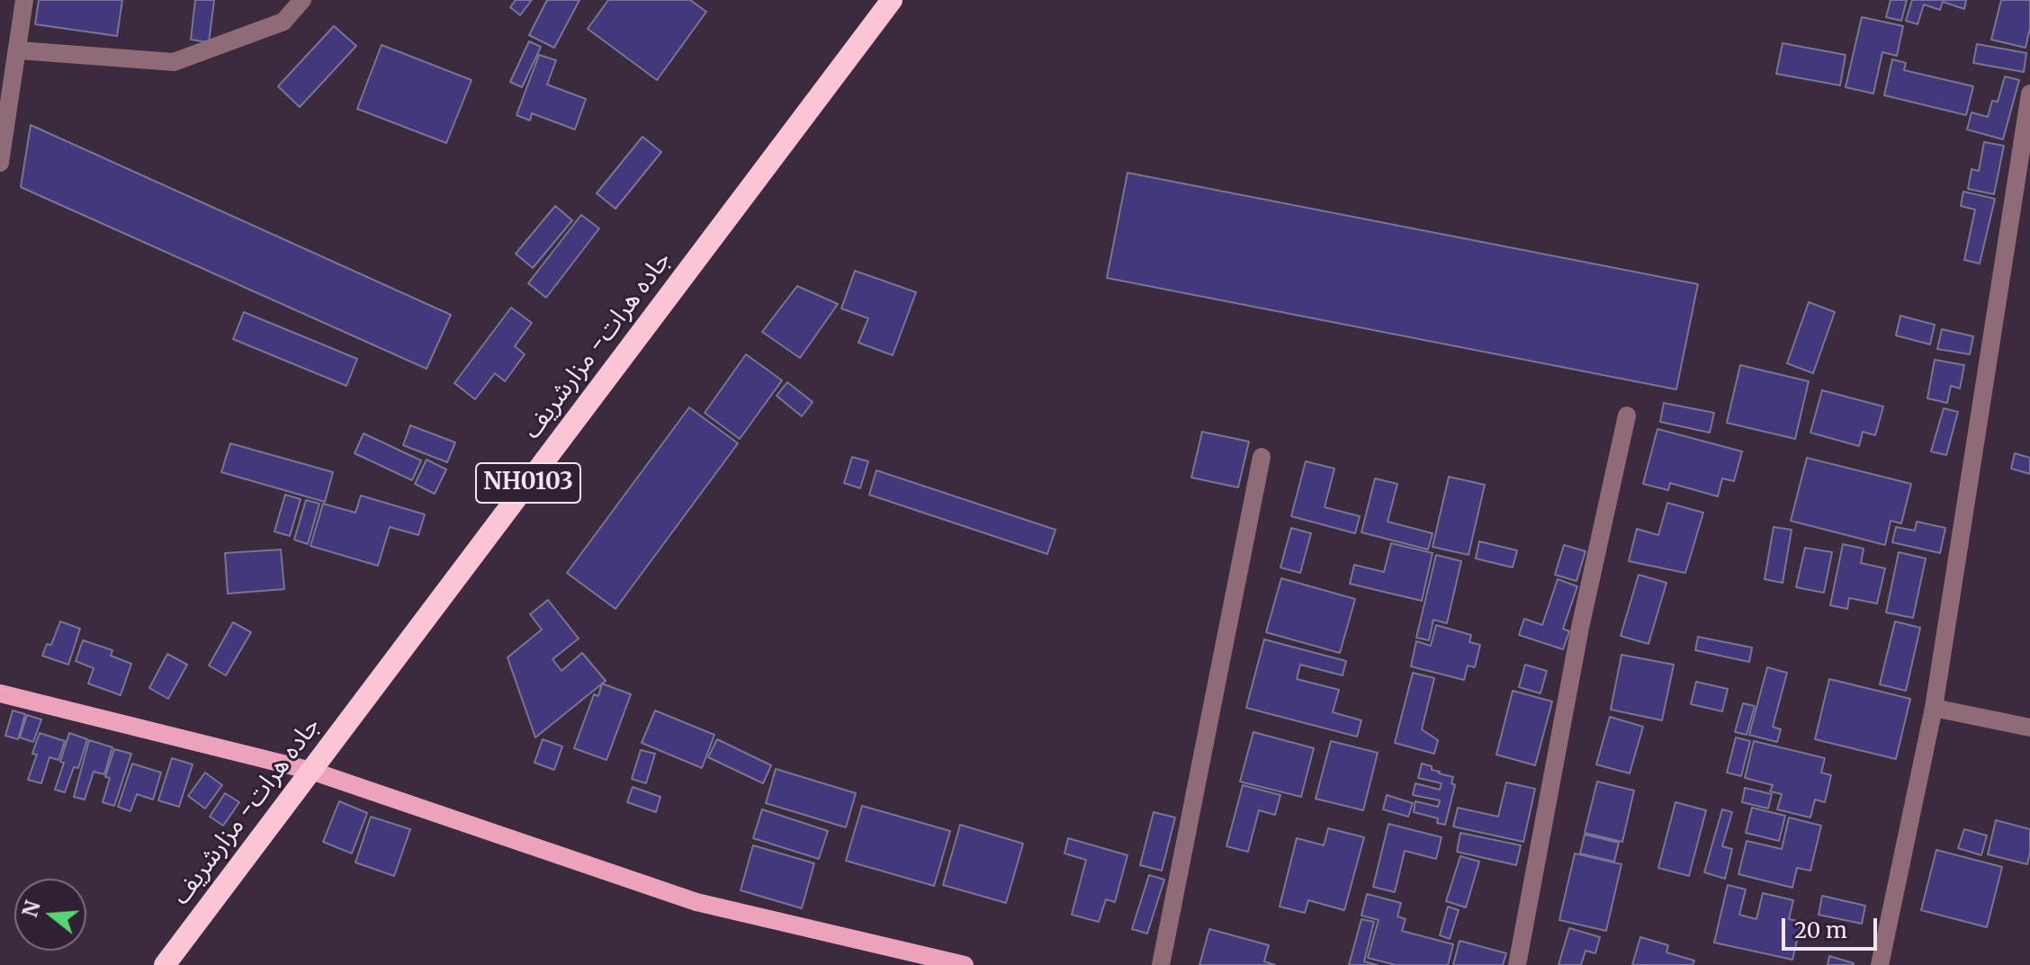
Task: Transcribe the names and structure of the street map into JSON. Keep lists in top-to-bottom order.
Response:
{
  "streets": {
    "highway": ["جاده هرات- مزارشریف", "NH0103"]
  },
  "scale_bar": "20 m",
  "north": "left"
}
